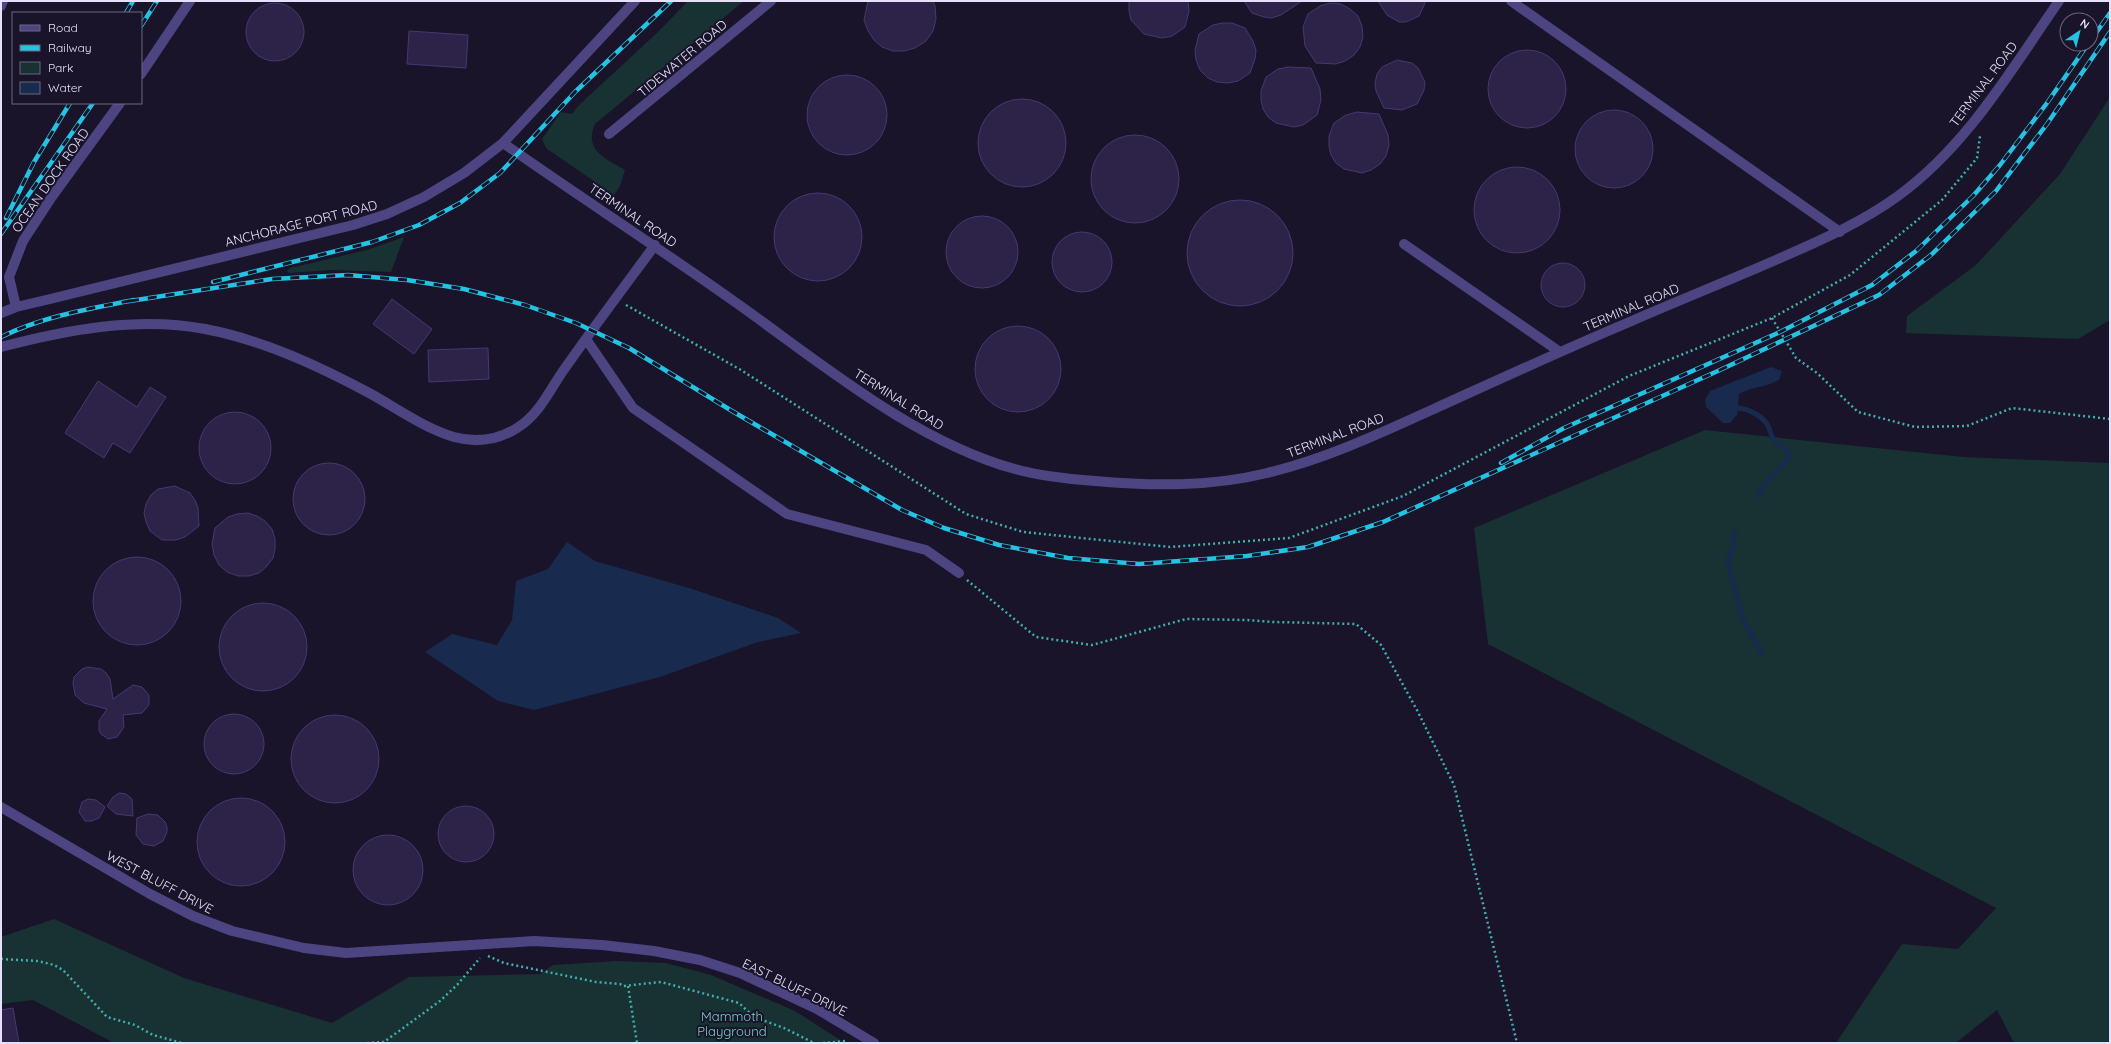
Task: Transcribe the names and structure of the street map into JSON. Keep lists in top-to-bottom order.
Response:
{
  "streets": {
    "street": [
      "TIDEWATER ROAD",
      "TERMINAL ROAD",
      "OCEAN DOCK ROAD",
      "ANCHORAGE PORT ROAD",
      "WEST BLUFF DRIVE",
      "EAST BLUFF DRIVE"
    ]
  },
  "crossings": [
    ["TERMINAL ROAD", "ANCHORAGE PORT ROAD"],
    ["OCEAN DOCK ROAD", "ANCHORAGE PORT ROAD"],
    ["WEST BLUFF DRIVE", "EAST BLUFF DRIVE"]
  ],
  "parks": ["Mammoth Playground"],
  "legend": [
    "Road",
    "Railway",
    "Park",
    "Water"
  ],
  "north": "top right"
}
